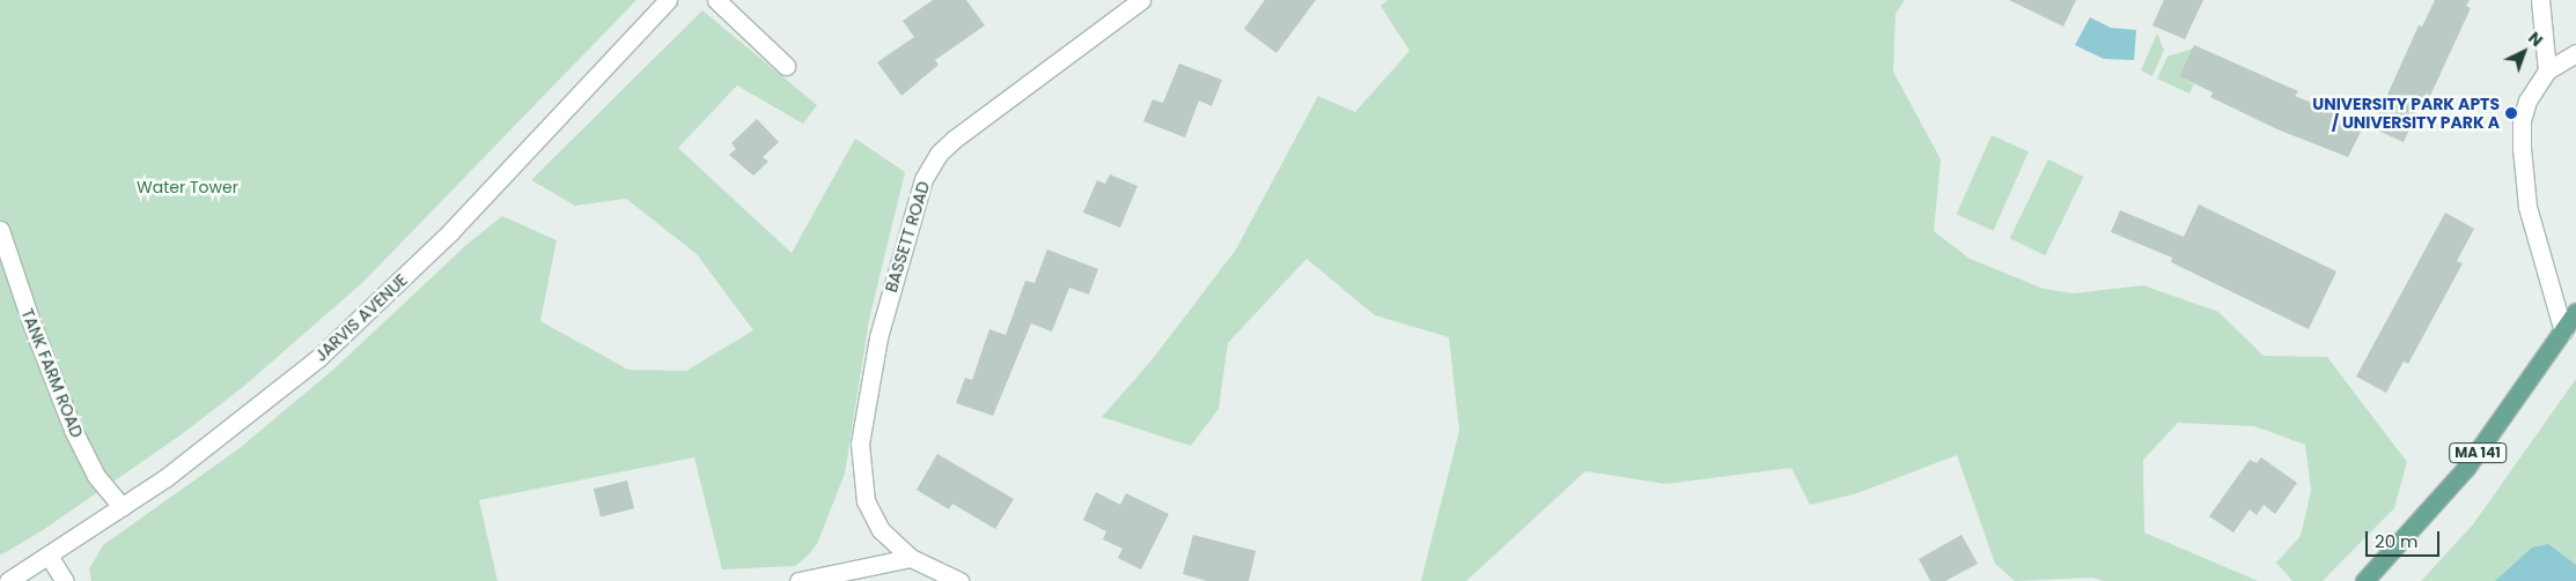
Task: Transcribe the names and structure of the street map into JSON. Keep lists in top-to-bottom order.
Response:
{
  "streets": {
    "main road": ["MA 141"],
    "street": ["BASSETT ROAD", "JARVIS AVENUE", "TANK FARM ROAD"]
  },
  "crossings": [
    ["JARVIS AVENUE", "TANK FARM ROAD"]
  ],
  "parks": ["Water Tower"],
  "places": ["UNIVERSITY PARK APTS / UNIVERSITY PARK A"],
  "scale_bar": "20 m",
  "north": "top right"
}
